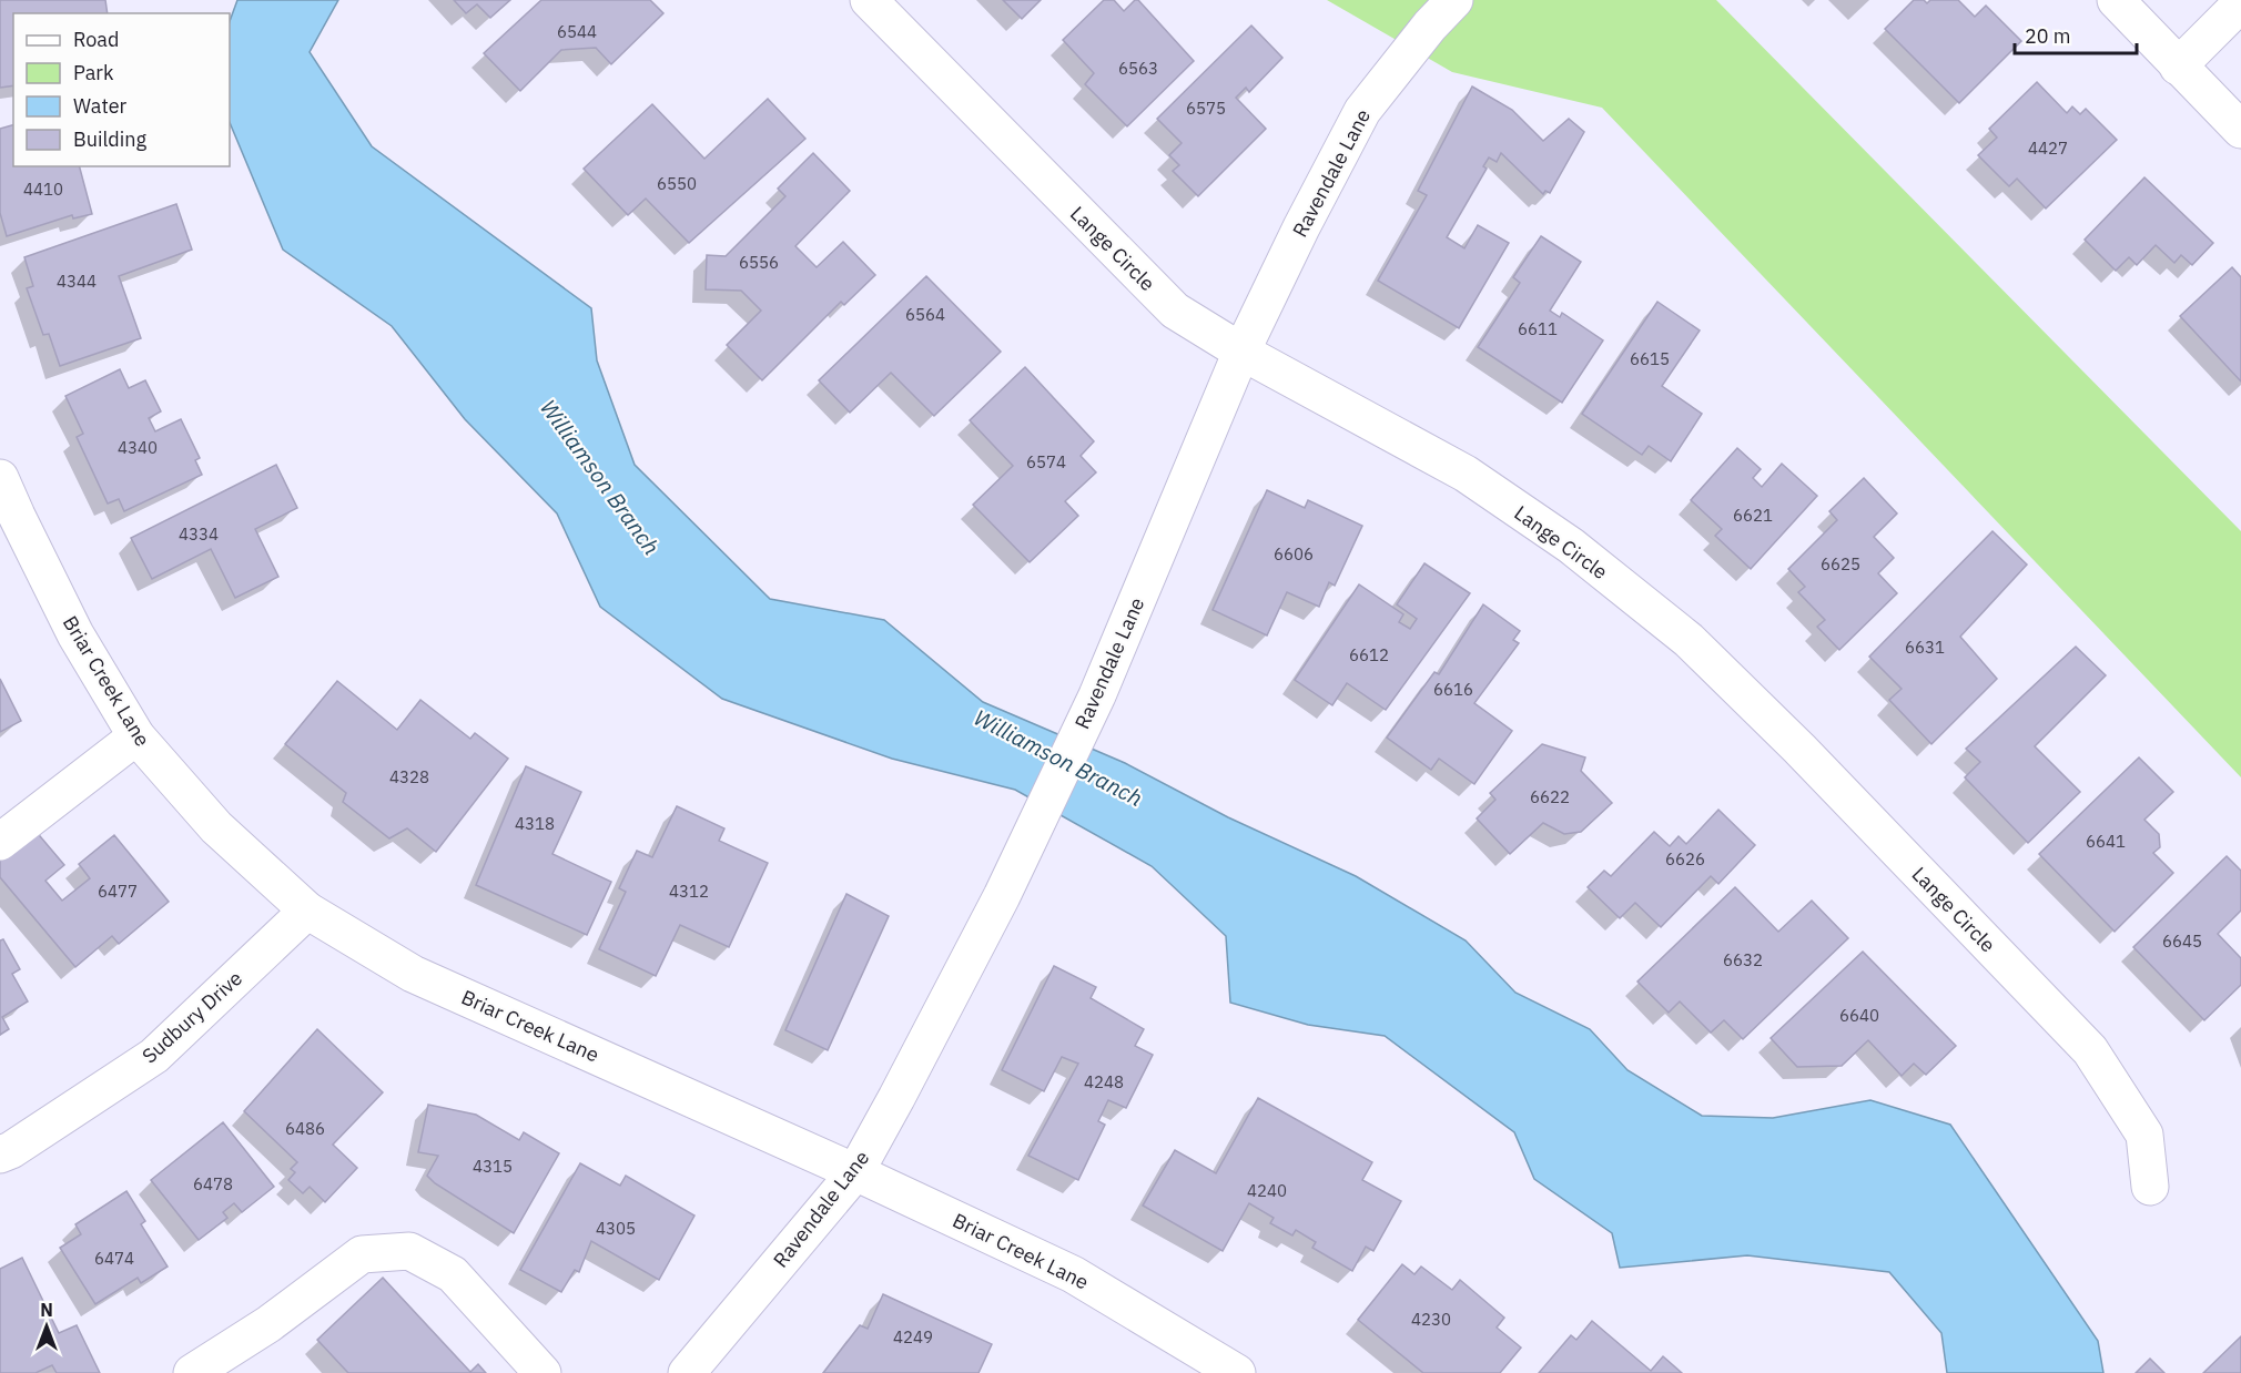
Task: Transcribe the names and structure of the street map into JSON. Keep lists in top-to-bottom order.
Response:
{
  "streets": {
    "street": [
      "Ravendale Lane",
      "Lange Circle",
      "Briar Creek Lane",
      "Sudbury Drive"
    ]
  },
  "crossings": [
    ["Ravendale Lane", "Lange Circle"],
    ["Ravendale Lane", "Briar Creek Lane"],
    ["Briar Creek Lane", "Sudbury Drive"]
  ],
  "water": ["Williamson Branch"],
  "house_numbers": [
    "6544",
    "6563",
    "6575",
    "4427",
    "6550",
    "4410",
    "6556",
    "4344",
    "6564",
    "6611",
    "6615",
    "4340",
    "6574",
    "6621",
    "4334",
    "6606",
    "6625",
    "6631",
    "6612",
    "6616",
    "4328",
    "6622",
    "4318",
    "6641",
    "6626",
    "6477",
    "4312",
    "6645",
    "6632",
    "6640",
    "4248",
    "6486",
    "4315",
    "6478",
    "4240",
    "4305",
    "6474",
    "4230",
    "4249"
  ],
  "legend": [
    "Road",
    "Park",
    "Water",
    "Building"
  ],
  "scale_bar": "20 m",
  "north": "top"
}
